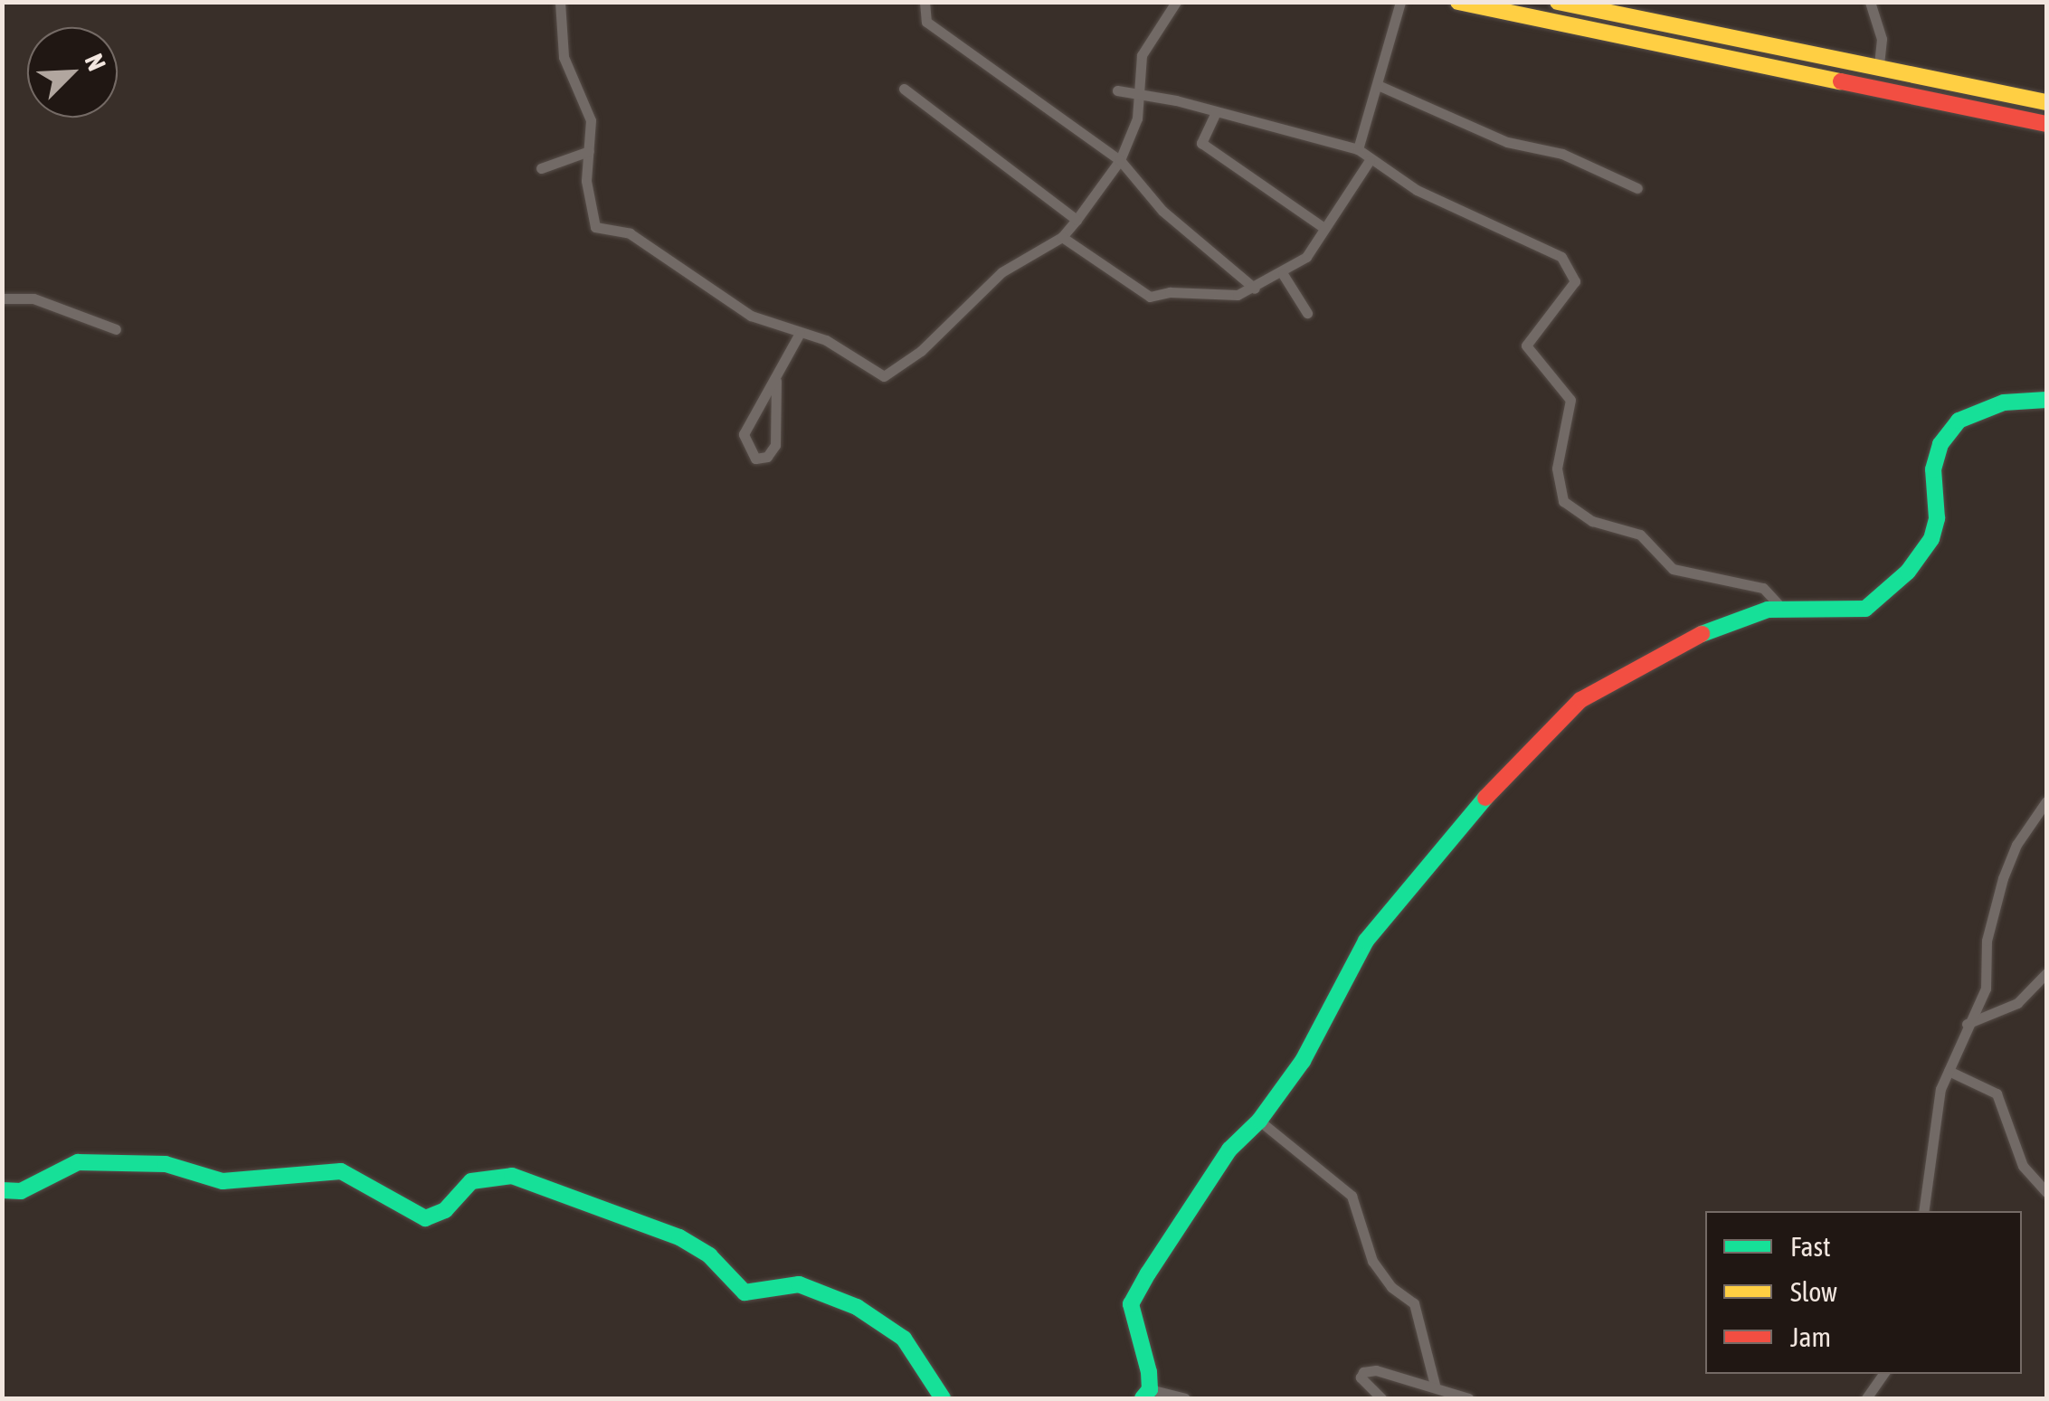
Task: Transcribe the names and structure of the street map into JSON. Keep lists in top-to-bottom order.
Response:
{
  "legend": ["Fast", "Slow", "Jam"],
  "north": "top right"
}
